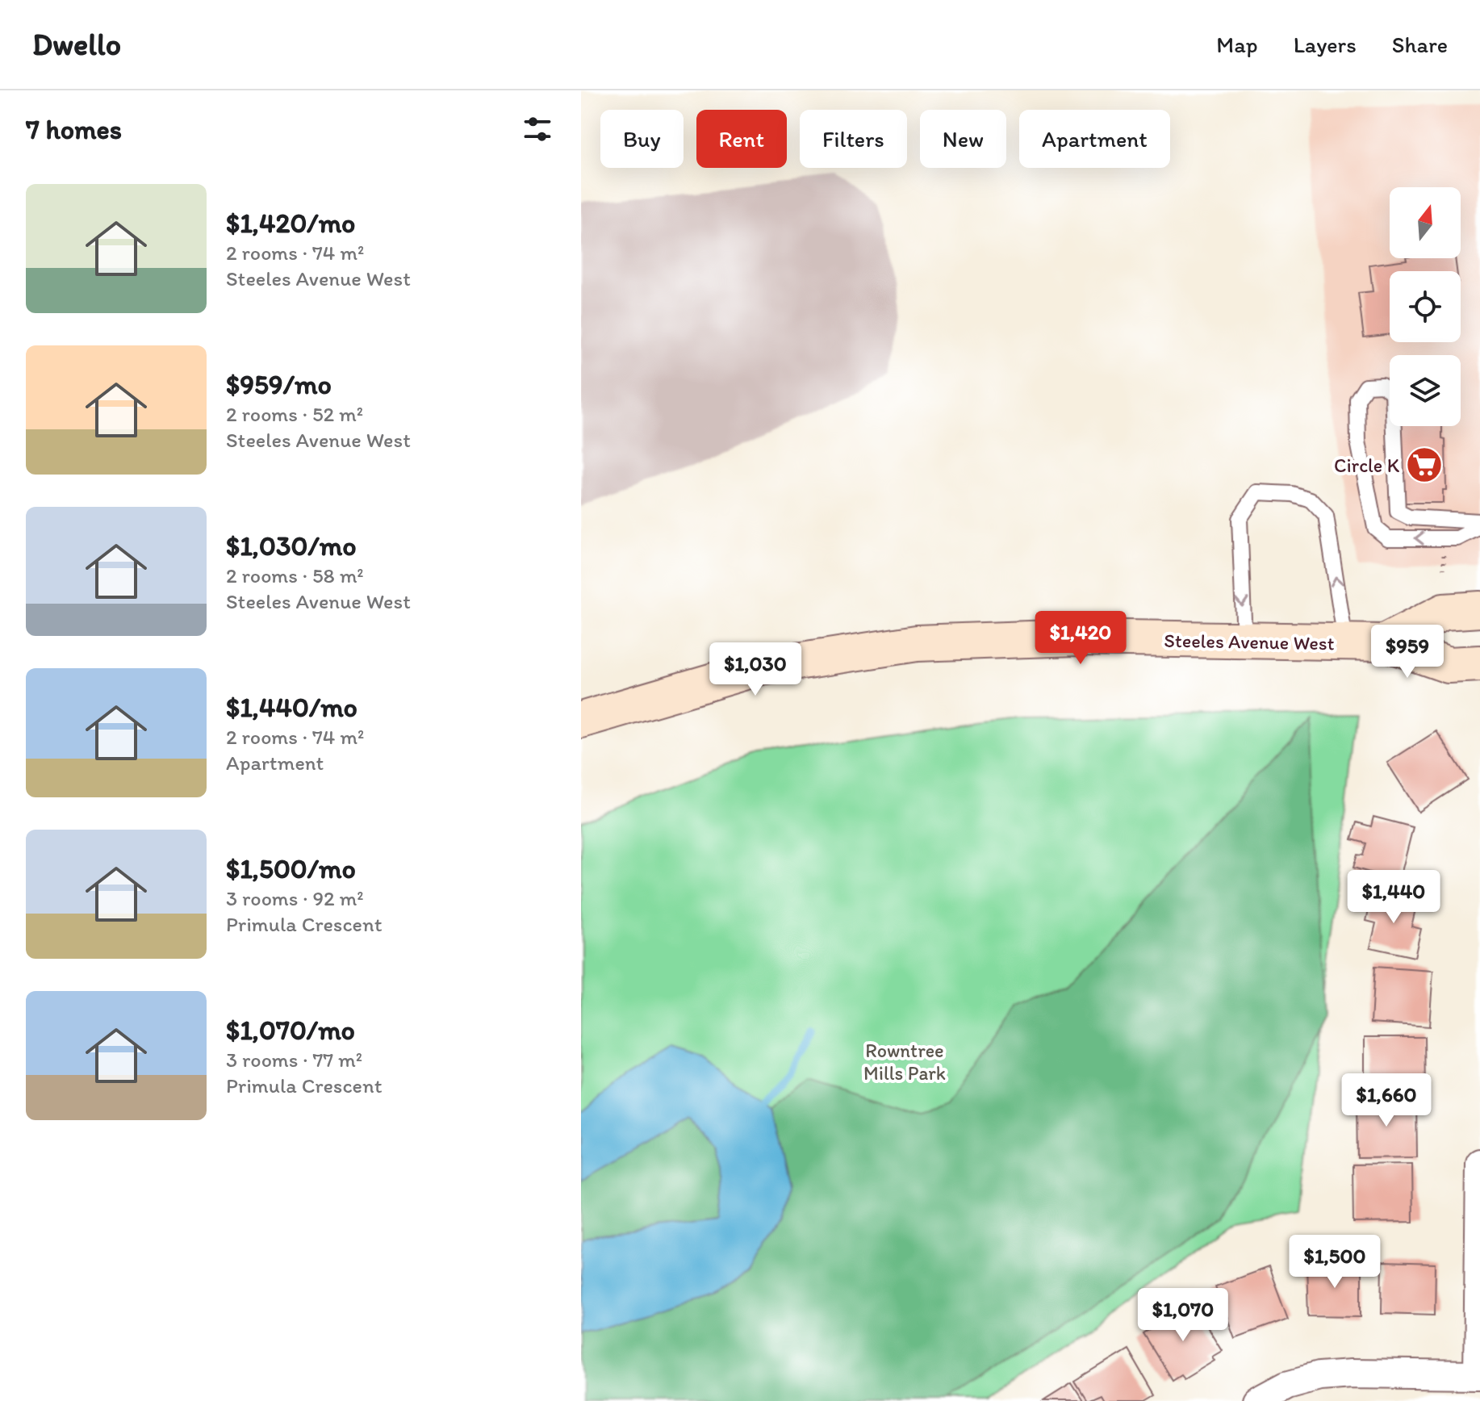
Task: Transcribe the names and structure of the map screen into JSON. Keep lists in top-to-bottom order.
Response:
{
  "streets": {
    "main road": ["Steeles Avenue West"]
  },
  "parks": ["Rowntree Mills Park"],
  "places": {
    "supermarket": ["Circle K"]
  },
  "north": "top",
  "page": {
    "header": "Dwello",
    "nav": ["Map", "Layers", "Share"],
    "heading": "7 homes",
    "chip": [
      "Buy",
      "Rent",
      "Filters",
      "New",
      "Apartment"
    ],
    "list": [
      {
        "name": "$1,420/mo",
        "note": "2 rooms · 74 m² · Steeles Avenue West"
      },
      {
        "name": "$959/mo",
        "note": "2 rooms · 52 m² · Steeles Avenue West"
      },
      {
        "name": "$1,030/mo",
        "note": "2 rooms · 58 m² · Steeles Avenue West"
      },
      {
        "name": "$1,440/mo",
        "note": "2 rooms · 74 m² · Apartment"
      },
      {
        "name": "$1,500/mo",
        "note": "3 rooms · 92 m² · Primula Crescent"
      },
      {
        "name": "$1,070/mo",
        "note": "3 rooms · 77 m² · Primula Crescent"
      }
    ],
    "price": [
      "$1,420",
      "$959",
      "$1,030",
      "$1,440",
      "$1,660",
      "$1,500",
      "$1,070"
    ]
  }
}
